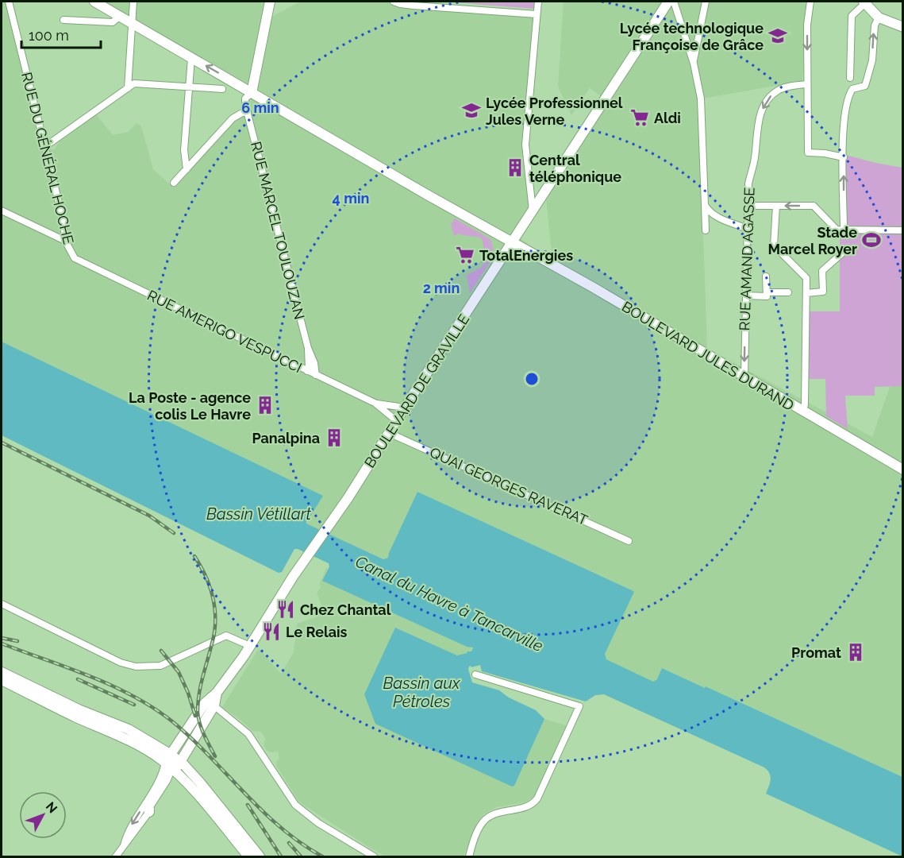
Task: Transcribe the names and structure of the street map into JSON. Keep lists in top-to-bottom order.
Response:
{
  "streets": {
    "main road": ["BOULEVARD JULES DURAND", "BOULEVARD DE GRAVILLE"],
    "street": [
      "RUE DU GÉNÉRAL HOCHE",
      "RUE MARCEL TOULOUZAN",
      "RUE AMAND AGASSE",
      "RUE AMERIGO VESPUCCI",
      "QUAI GEORGES RAVERAT"
    ]
  },
  "crossings": [
    ["RUE DU GÉNÉRAL HOCHE", "RUE AMERIGO VESPUCCI"],
    ["RUE MARCEL TOULOUZAN", "RUE AMERIGO VESPUCCI"],
    ["RUE MARCEL TOULOUZAN", "BOULEVARD JULES DURAND"],
    ["RUE AMAND AGASSE", "BOULEVARD JULES DURAND"],
    ["RUE AMERIGO VESPUCCI", "BOULEVARD DE GRAVILLE"],
    ["BOULEVARD JULES DURAND", "BOULEVARD DE GRAVILLE"],
    ["BOULEVARD DE GRAVILLE", "QUAI GEORGES RAVERAT"]
  ],
  "water": ["Bassin Vétillart", "Canal du Havre à Tancarville", "Bassin aux Pétroles"],
  "places": {
    "school or university": ["Lycée technologique Françoise de Grâce", "Lycée Professionnel Jules Verne"],
    "supermarket": ["Aldi", "TotalEnergies"],
    "building": [
      "Central téléphonique",
      "La Poste - agence colis Le Havre",
      "Panalpina",
      "Promat"
    ],
    "sports": ["Stade Marcel Royer"],
    "restaurant": ["Chez Chantal", "Le Relais"]
  },
  "scale_bar": "100 m",
  "north": "top right",
  "rings": ["6 min", "4 min", "2 min"]
}
